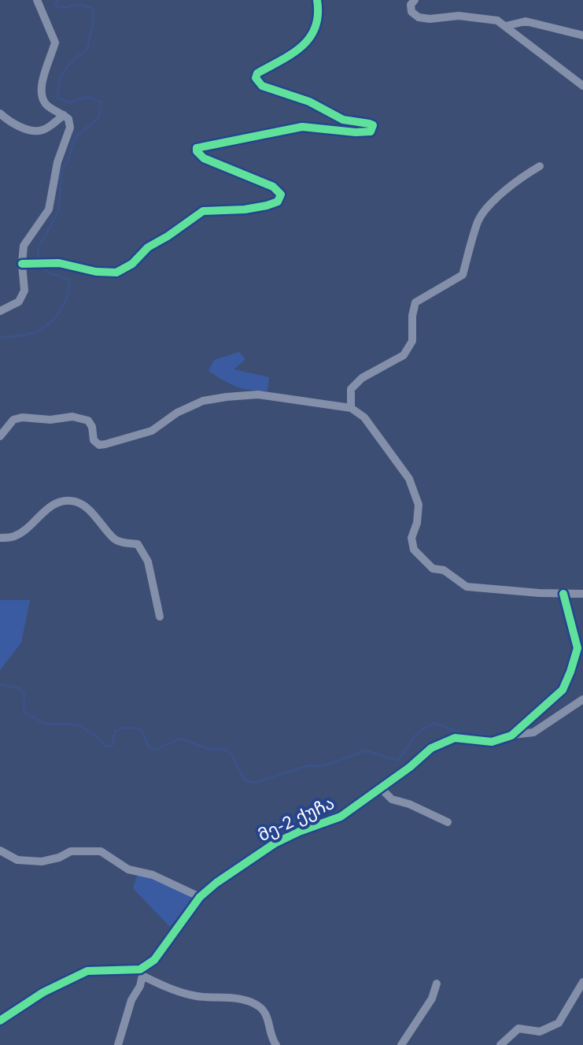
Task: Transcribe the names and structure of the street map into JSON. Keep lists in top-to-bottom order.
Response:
{
  "streets": {
    "street": ["მე-2 ქუჩა"]
  }
}
